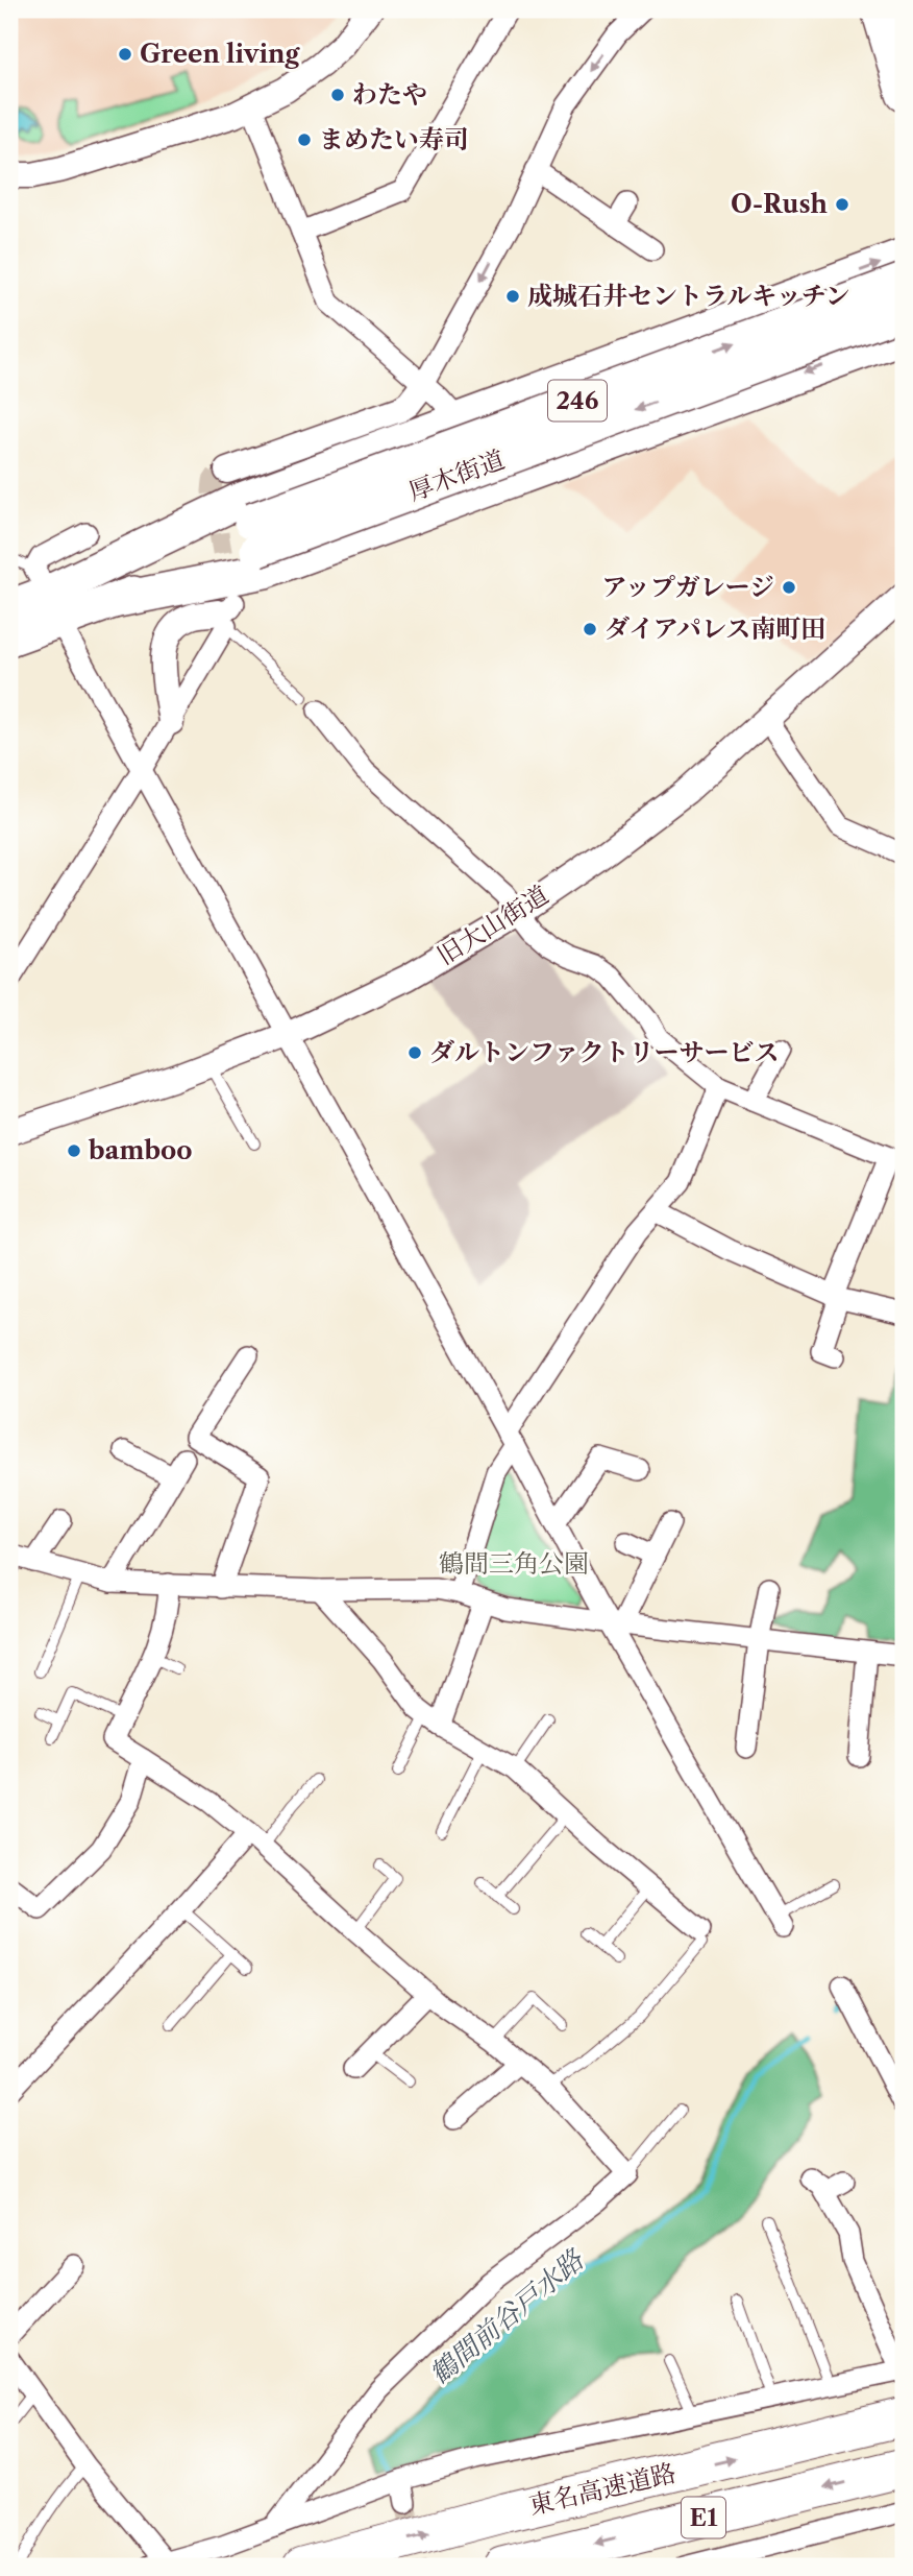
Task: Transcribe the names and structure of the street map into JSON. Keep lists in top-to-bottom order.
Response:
{
  "streets": {
    "highway": [
      "246",
      "厚木街道",
      "東名高速道路",
      "E1"
    ],
    "street": ["旧大山街道"]
  },
  "water": ["鶴間前谷戸水路"],
  "parks": ["鶴間三角公園"],
  "places": [
    "Green living",
    "わたや",
    "まめたい寿司",
    "O-Rush",
    "成城石井セントラルキッチン",
    "アップガレージ",
    "ダイアパレス南町田",
    "ダルトンファクトリーサービス",
    "bamboo"
  ]
}
